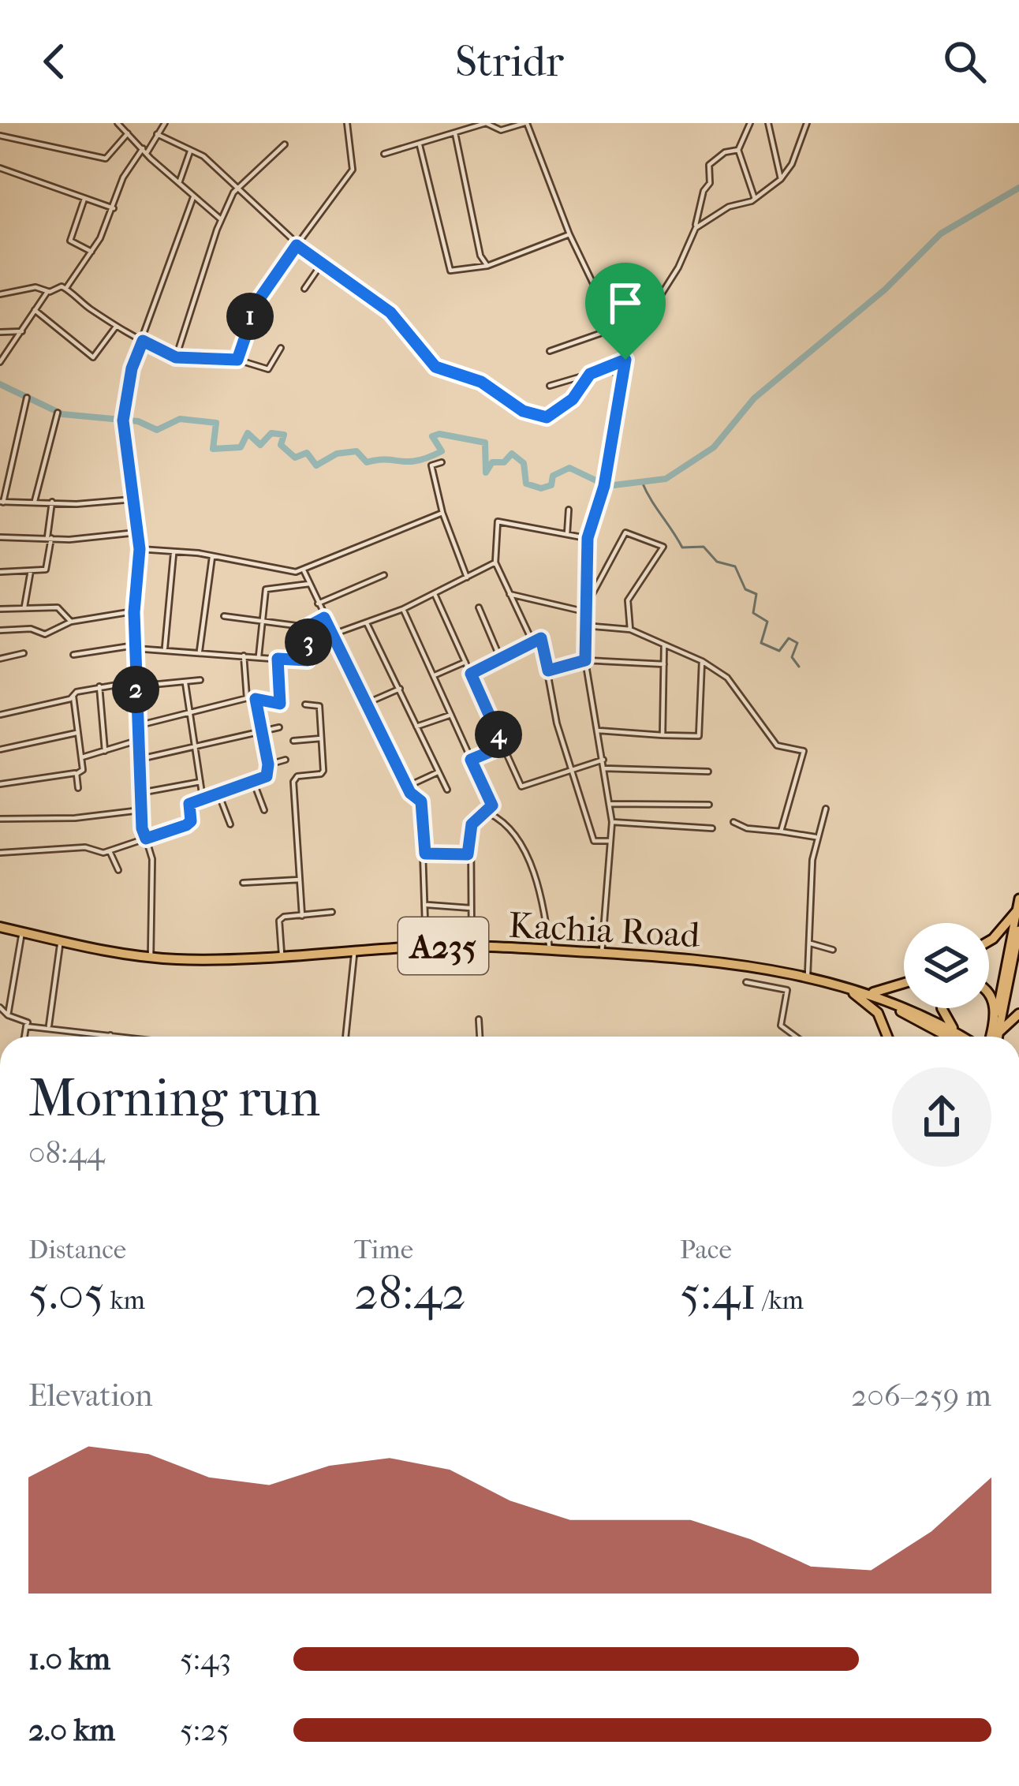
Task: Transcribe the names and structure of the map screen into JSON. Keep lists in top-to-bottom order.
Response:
{
  "streets": {
    "highway": ["Kachia Road", "A235"]
  },
  "page": {
    "header": "Stridr",
    "pins": [
      "1",
      "3",
      "2",
      "4"
    ],
    "heading": ["Morning run", "08:44"],
    "stats": [
      ["Distance", "5.05 km"],
      ["Time", "28:42"],
      ["Pace", "5:41 /km"]
    ],
    "chart": ["Elevation", "206–259 m"],
    "list": [
      {
        "name": "1.0 km",
        "note": "5:43"
      },
      {
        "name": "2.0 km",
        "note": "5:25"
      }
    ]
  }
}
